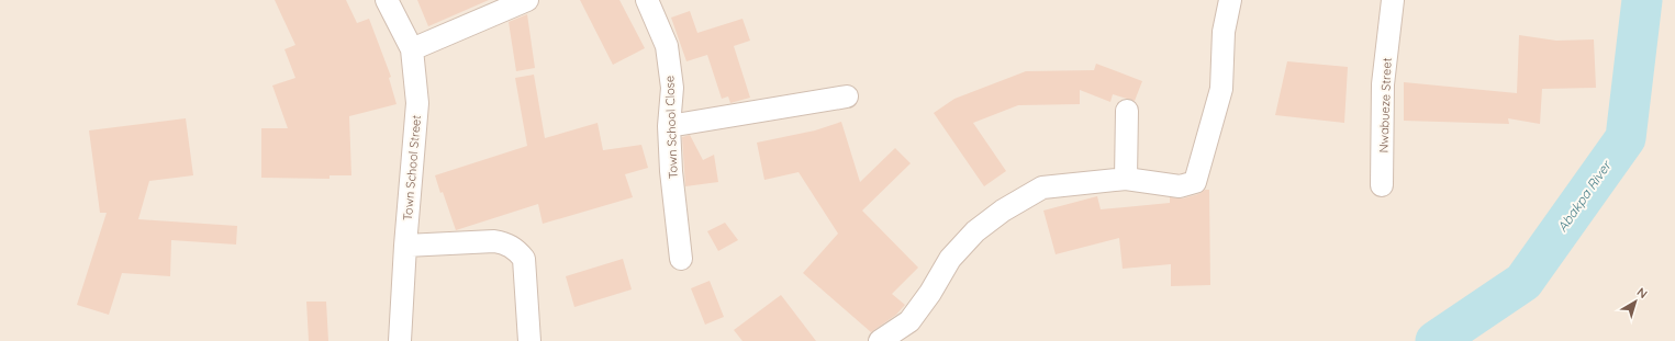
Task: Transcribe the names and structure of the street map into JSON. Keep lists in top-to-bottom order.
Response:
{
  "streets": {
    "street": ["Nwabueze Street", "Town School Close", "Town School Street"]
  },
  "water": ["Abakpa River"],
  "north": "top right"
}
